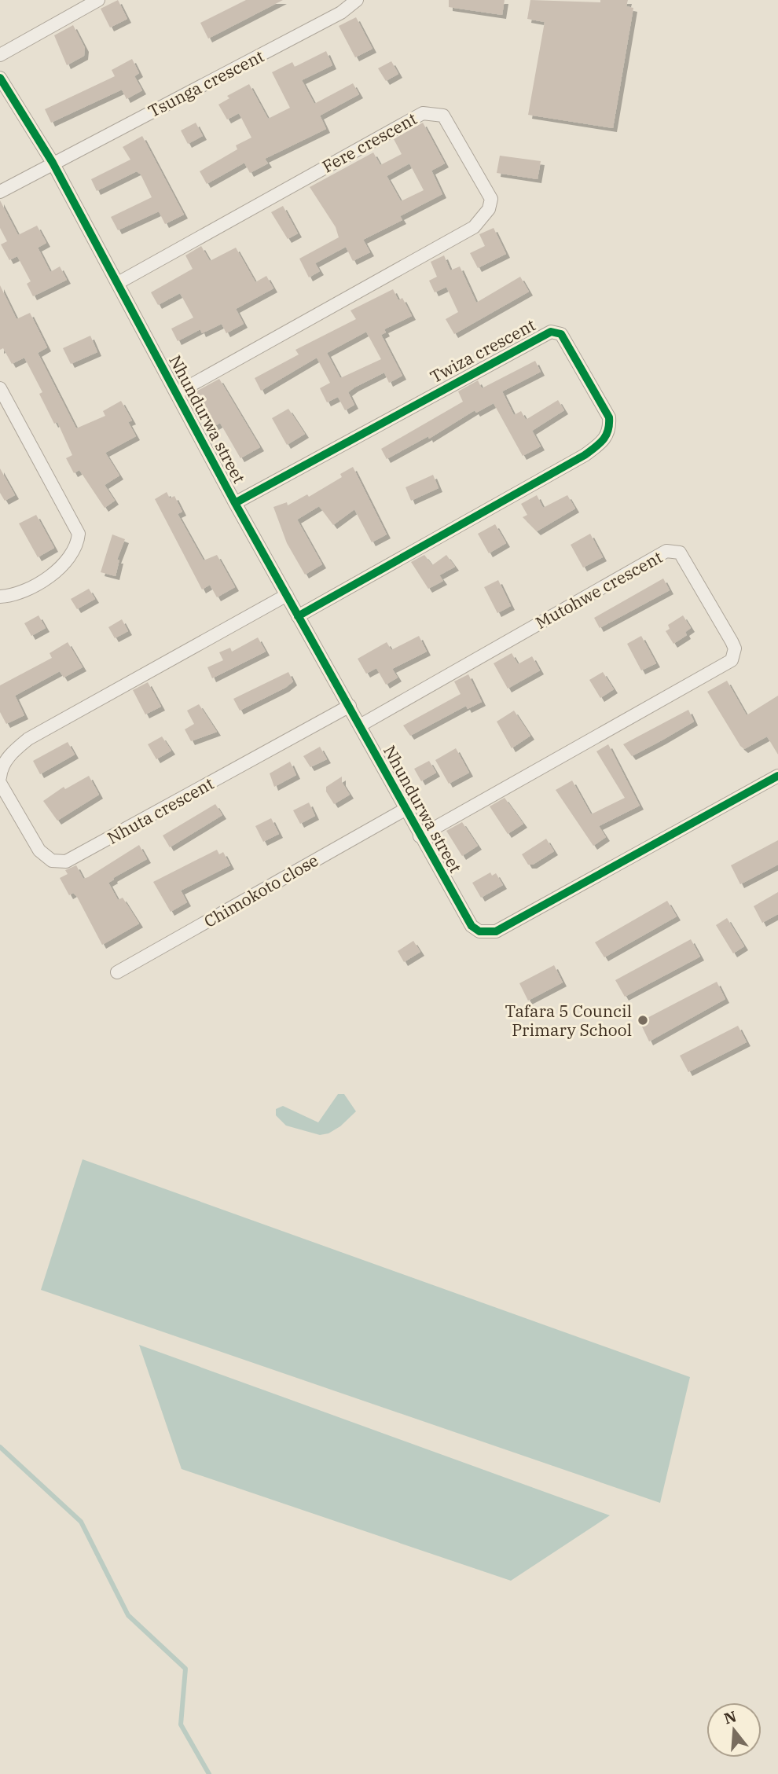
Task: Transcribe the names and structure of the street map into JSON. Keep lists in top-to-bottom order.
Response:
{
  "streets": {
    "street": [
      "Tsunga crescent",
      "Fere crescent",
      "Twiza crescent",
      "Nhundurwa street",
      "Mutohwe crescent",
      "Nhuta crescent",
      "Chimokoto close"
    ]
  },
  "crossings": [
    ["Tsunga crescent", "Nhundurwa street"],
    ["Fere crescent", "Nhundurwa street"],
    ["Twiza crescent", "Nhundurwa street"],
    ["Nhundurwa street", "Mutohwe crescent"],
    ["Nhundurwa street", "Nhuta crescent"],
    ["Nhundurwa street", "Chimokoto close"]
  ],
  "places": ["Tafara 5 Council Primary School"],
  "north": "top"
}
